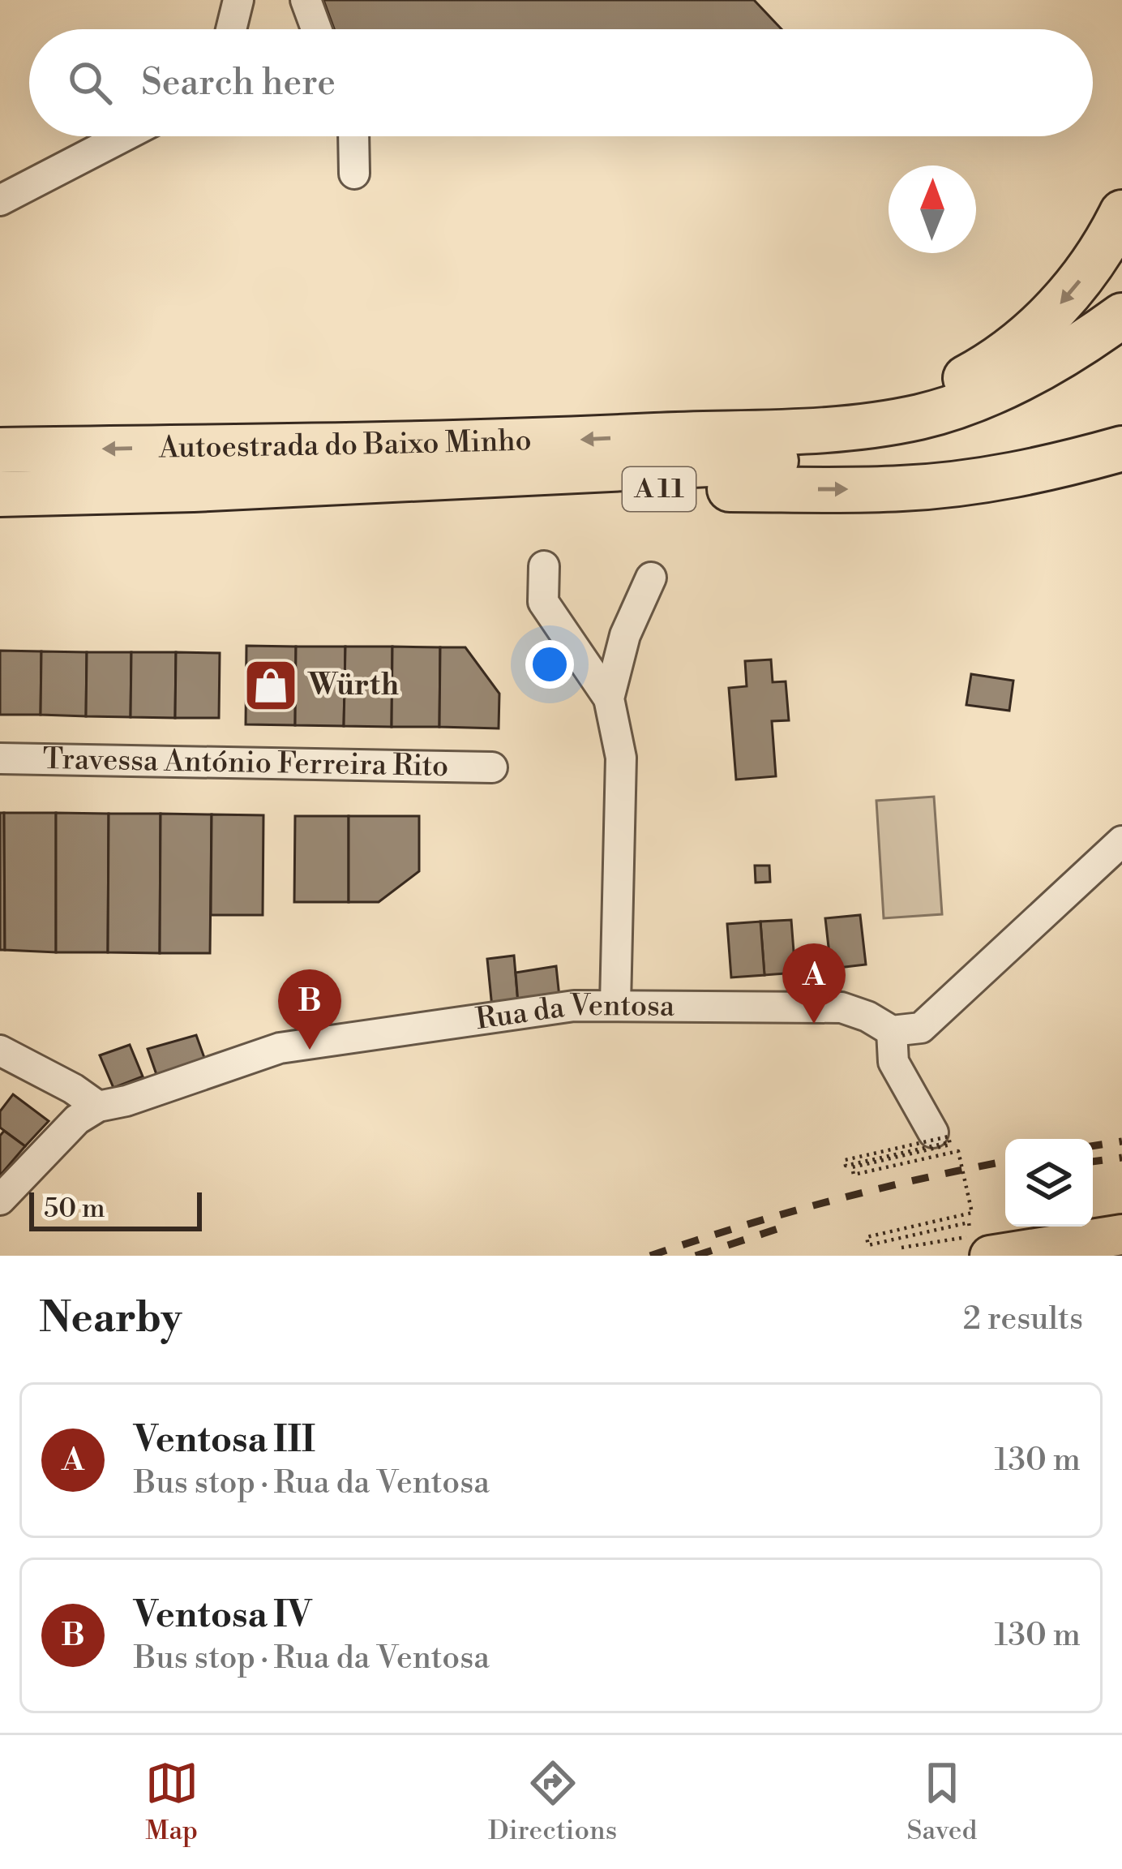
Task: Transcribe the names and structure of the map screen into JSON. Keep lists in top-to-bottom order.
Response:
{
  "streets": {
    "highway": ["Autoestrada do Baixo Minho", "A 11"],
    "street": ["Travessa António Ferreira Rito", "Rua da Ventosa"]
  },
  "crossings": [
    ["Autoestrada do Baixo Minho", "A 11"]
  ],
  "places": {
    "shop": ["Würth"]
  },
  "scale_bar": "50 m",
  "north": "top",
  "page": {
    "search": "Search here",
    "pins": ["A", "B"],
    "scale": "50 m",
    "heading": ["Nearby", "2 results"],
    "list": [
      {
        "mark": "A",
        "name": "Ventosa III",
        "note": "Bus stop · Rua da Ventosa",
        "value": "130 m"
      },
      {
        "mark": "B",
        "name": "Ventosa IV",
        "note": "Bus stop · Rua da Ventosa",
        "value": "130 m"
      }
    ],
    "nav": ["Map", "Directions", "Saved"]
  }
}
